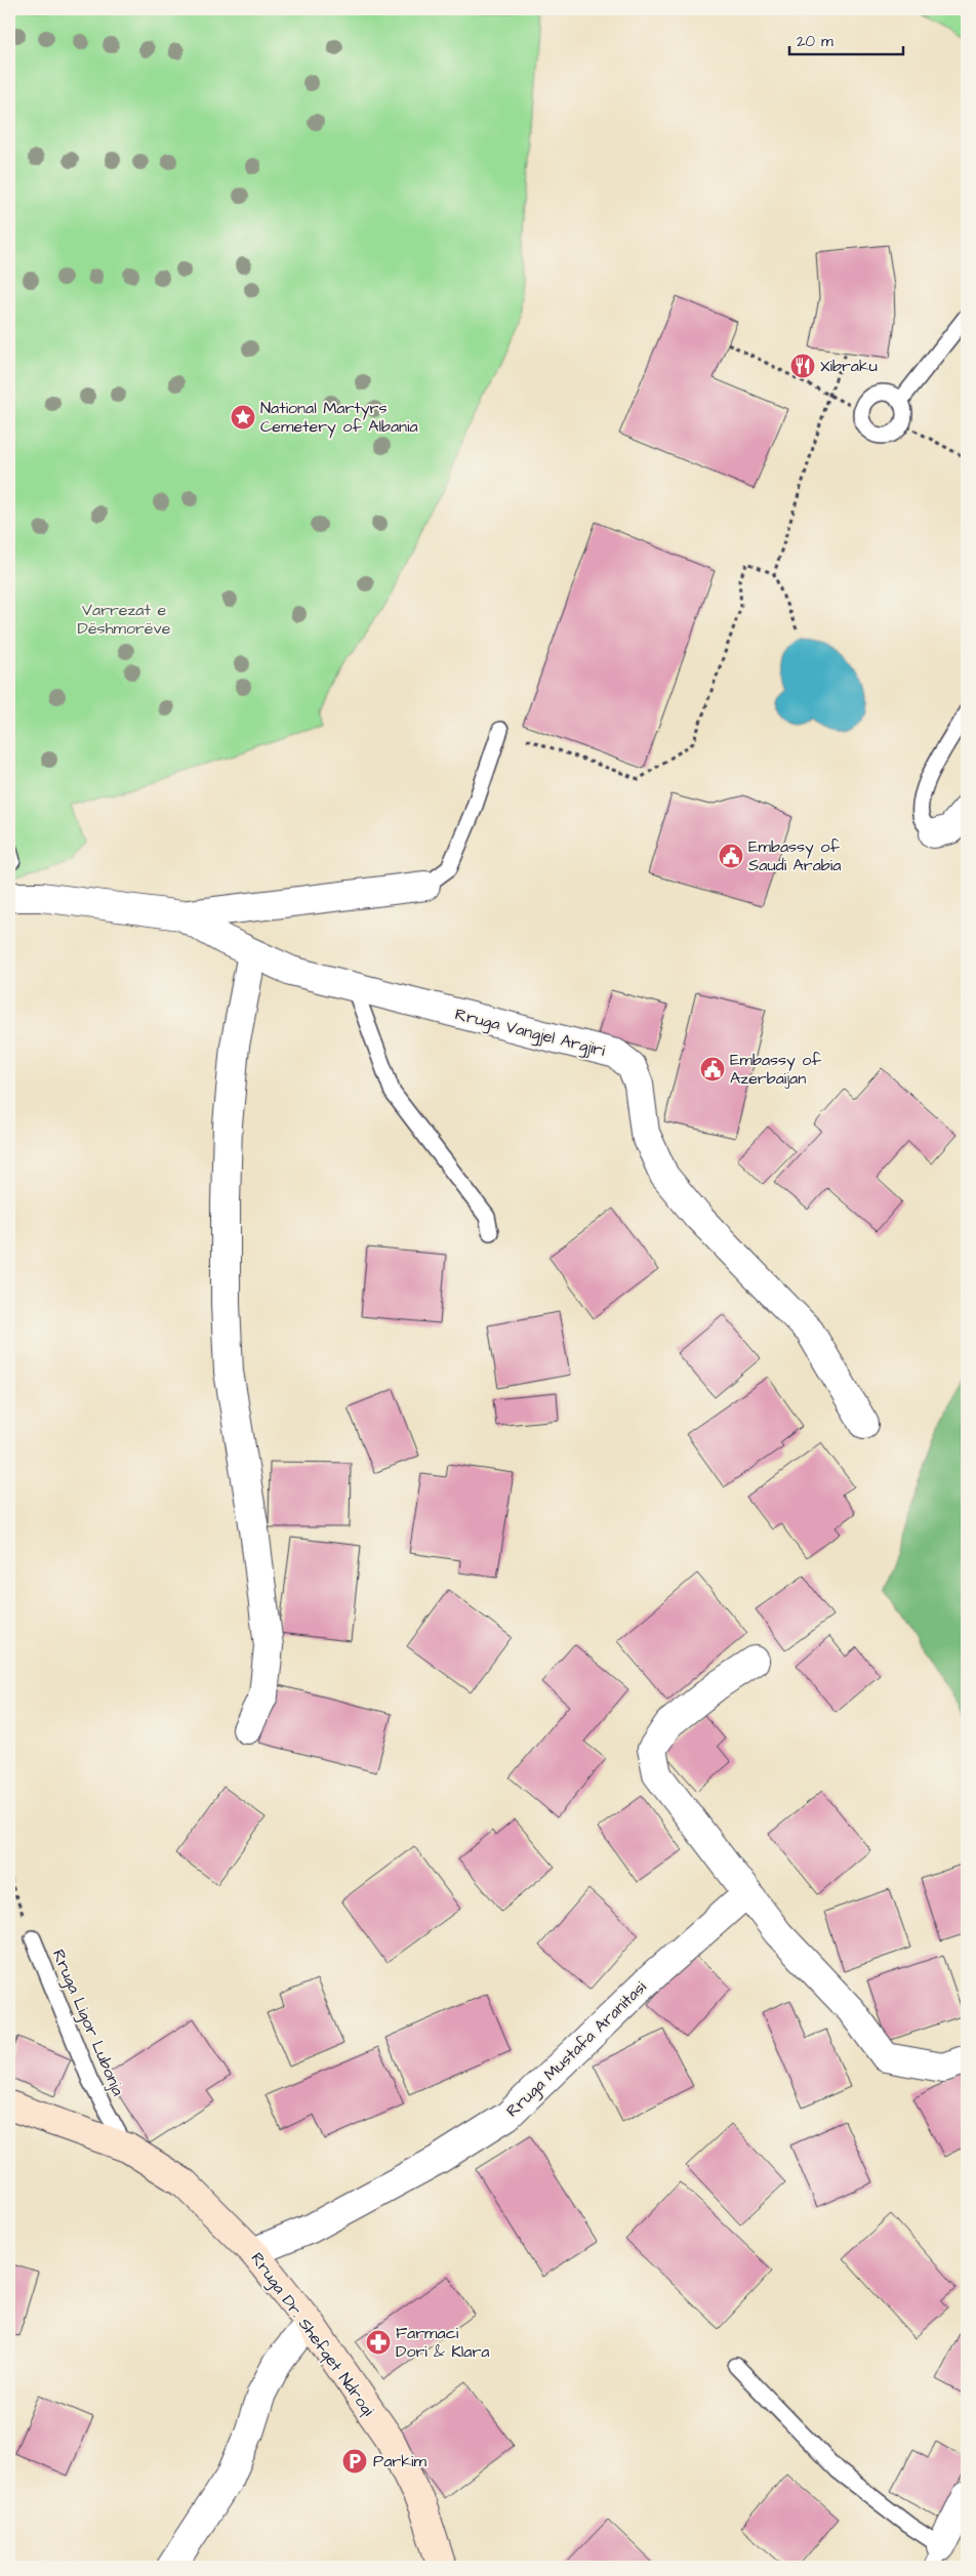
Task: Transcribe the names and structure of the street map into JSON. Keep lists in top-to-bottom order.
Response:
{
  "streets": {
    "main road": ["Rruga Dr. Shefqet Ndroqi"],
    "street": ["Rruga Vangjel Argjiri", "Rruga Mustafa Aranitasi"],
    "lane": ["Rruga Ligor Lubonja"]
  },
  "crossings": [
    ["Rruga Ligor Lubonja", "Rruga Dr. Shefqet Ndroqi"],
    ["Rruga Mustafa Aranitasi", "Rruga Dr. Shefqet Ndroqi"]
  ],
  "parks": ["Varrezat e Dëshmorëve"],
  "places": {
    "restaurant": ["Xibraku"],
    "place": ["National Martyrs Cemetery of Albania"],
    "public building": ["Embassy of Saudi Arabia", "Embassy of Azerbaijan"],
    "pharmacy": ["Farmaci Dori & Klara"],
    "parking": ["Parkim"]
  },
  "scale_bar": "20 m"
}
